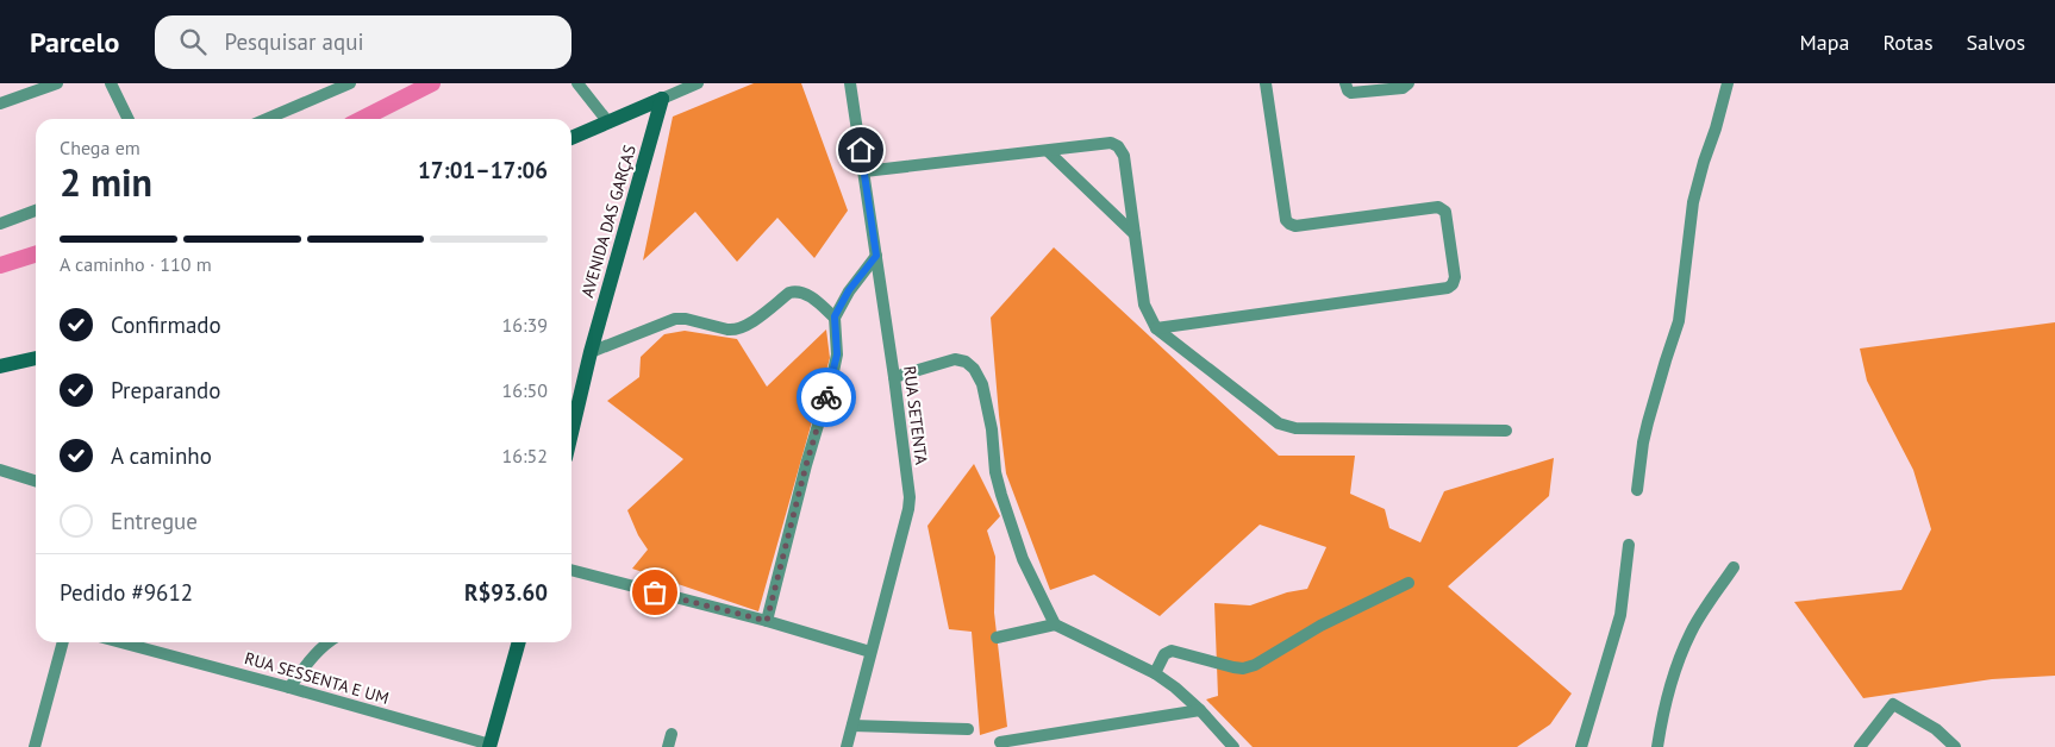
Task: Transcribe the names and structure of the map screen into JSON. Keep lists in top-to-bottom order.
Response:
{
  "streets": {
    "main road": ["AVENIDA DAS GARÇAS"],
    "street": ["RUA SETENTA", "RUA SESSENTA E UM"]
  },
  "page": {
    "header": "Parcelo",
    "search": "Pesquisar aqui",
    "nav": ["Mapa", "Rotas", "Salvos"],
    "heading": ["2 min", "Chega em", "17:01–17:06"],
    "panel": ["Pedido #9612", "R$93.60"],
    "bar": "A caminho · 110 m",
    "list": [
      ["Confirmado", "16:39"],
      ["Preparando", "16:50"],
      ["A caminho", "16:52"],
      "Entregue"
    ]
  }
}
